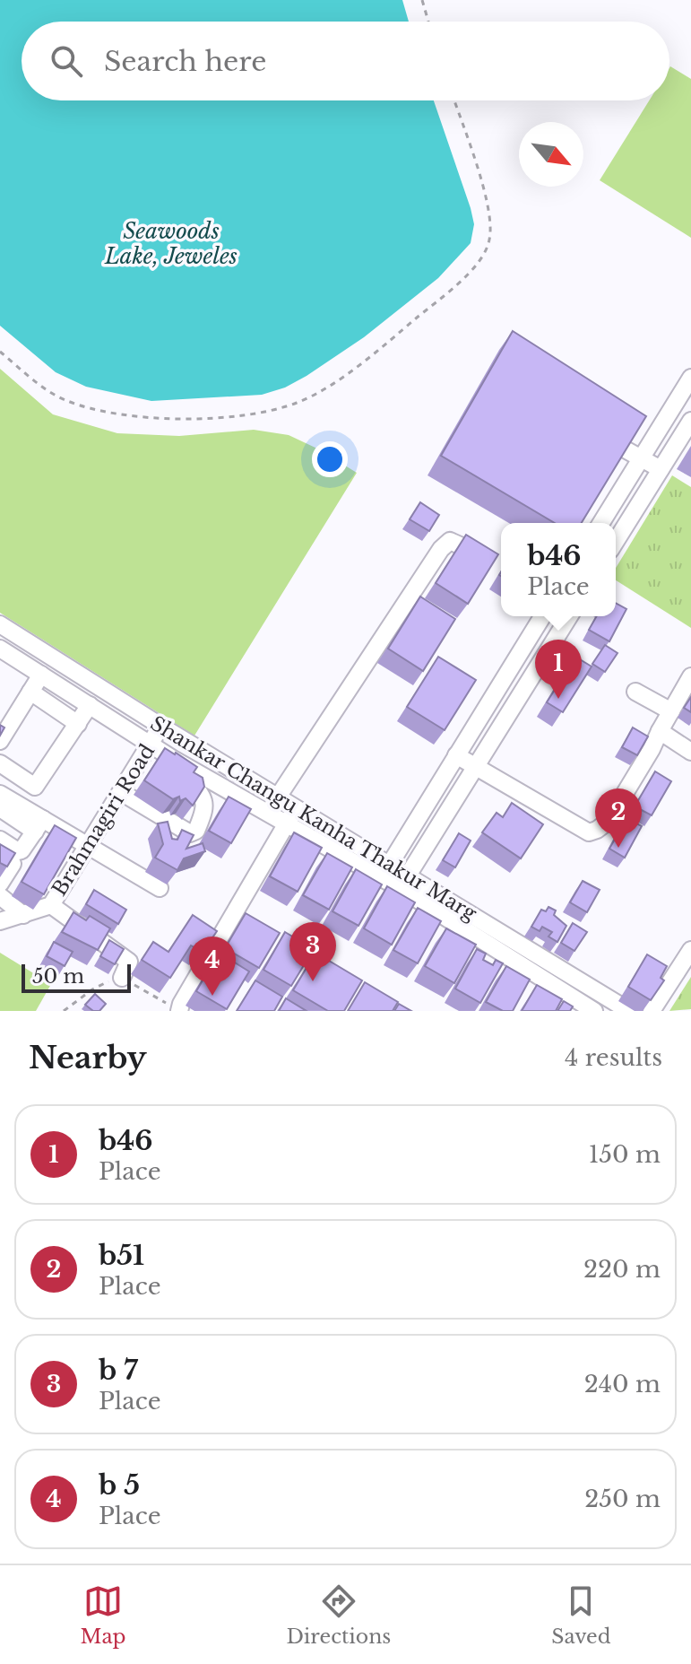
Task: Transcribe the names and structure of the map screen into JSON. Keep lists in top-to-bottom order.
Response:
{
  "streets": {
    "street": ["Shankar Changu Kanha Thakur Marg", "Brahmagiri Road"]
  },
  "crossings": [
    ["Shankar Changu Kanha Thakur Marg", "Brahmagiri Road"]
  ],
  "water": ["Seawoods Lake, Jeweles"],
  "scale_bar": "50 m",
  "north": "bottom right",
  "page": {
    "search": "Search here",
    "popup": ["b46", "Place"],
    "pins": [
      "1",
      "2",
      "3",
      "4"
    ],
    "scale": "50 m",
    "heading": ["Nearby", "4 results"],
    "list": [
      {
        "mark": "1",
        "name": "b46",
        "note": "Place",
        "value": "150 m"
      },
      {
        "mark": "2",
        "name": "b51",
        "note": "Place",
        "value": "220 m"
      },
      {
        "mark": "3",
        "name": "b 7",
        "note": "Place",
        "value": "240 m"
      },
      {
        "mark": "4",
        "name": "b 5",
        "note": "Place",
        "value": "250 m"
      }
    ],
    "nav": ["Map", "Directions", "Saved"]
  }
}
